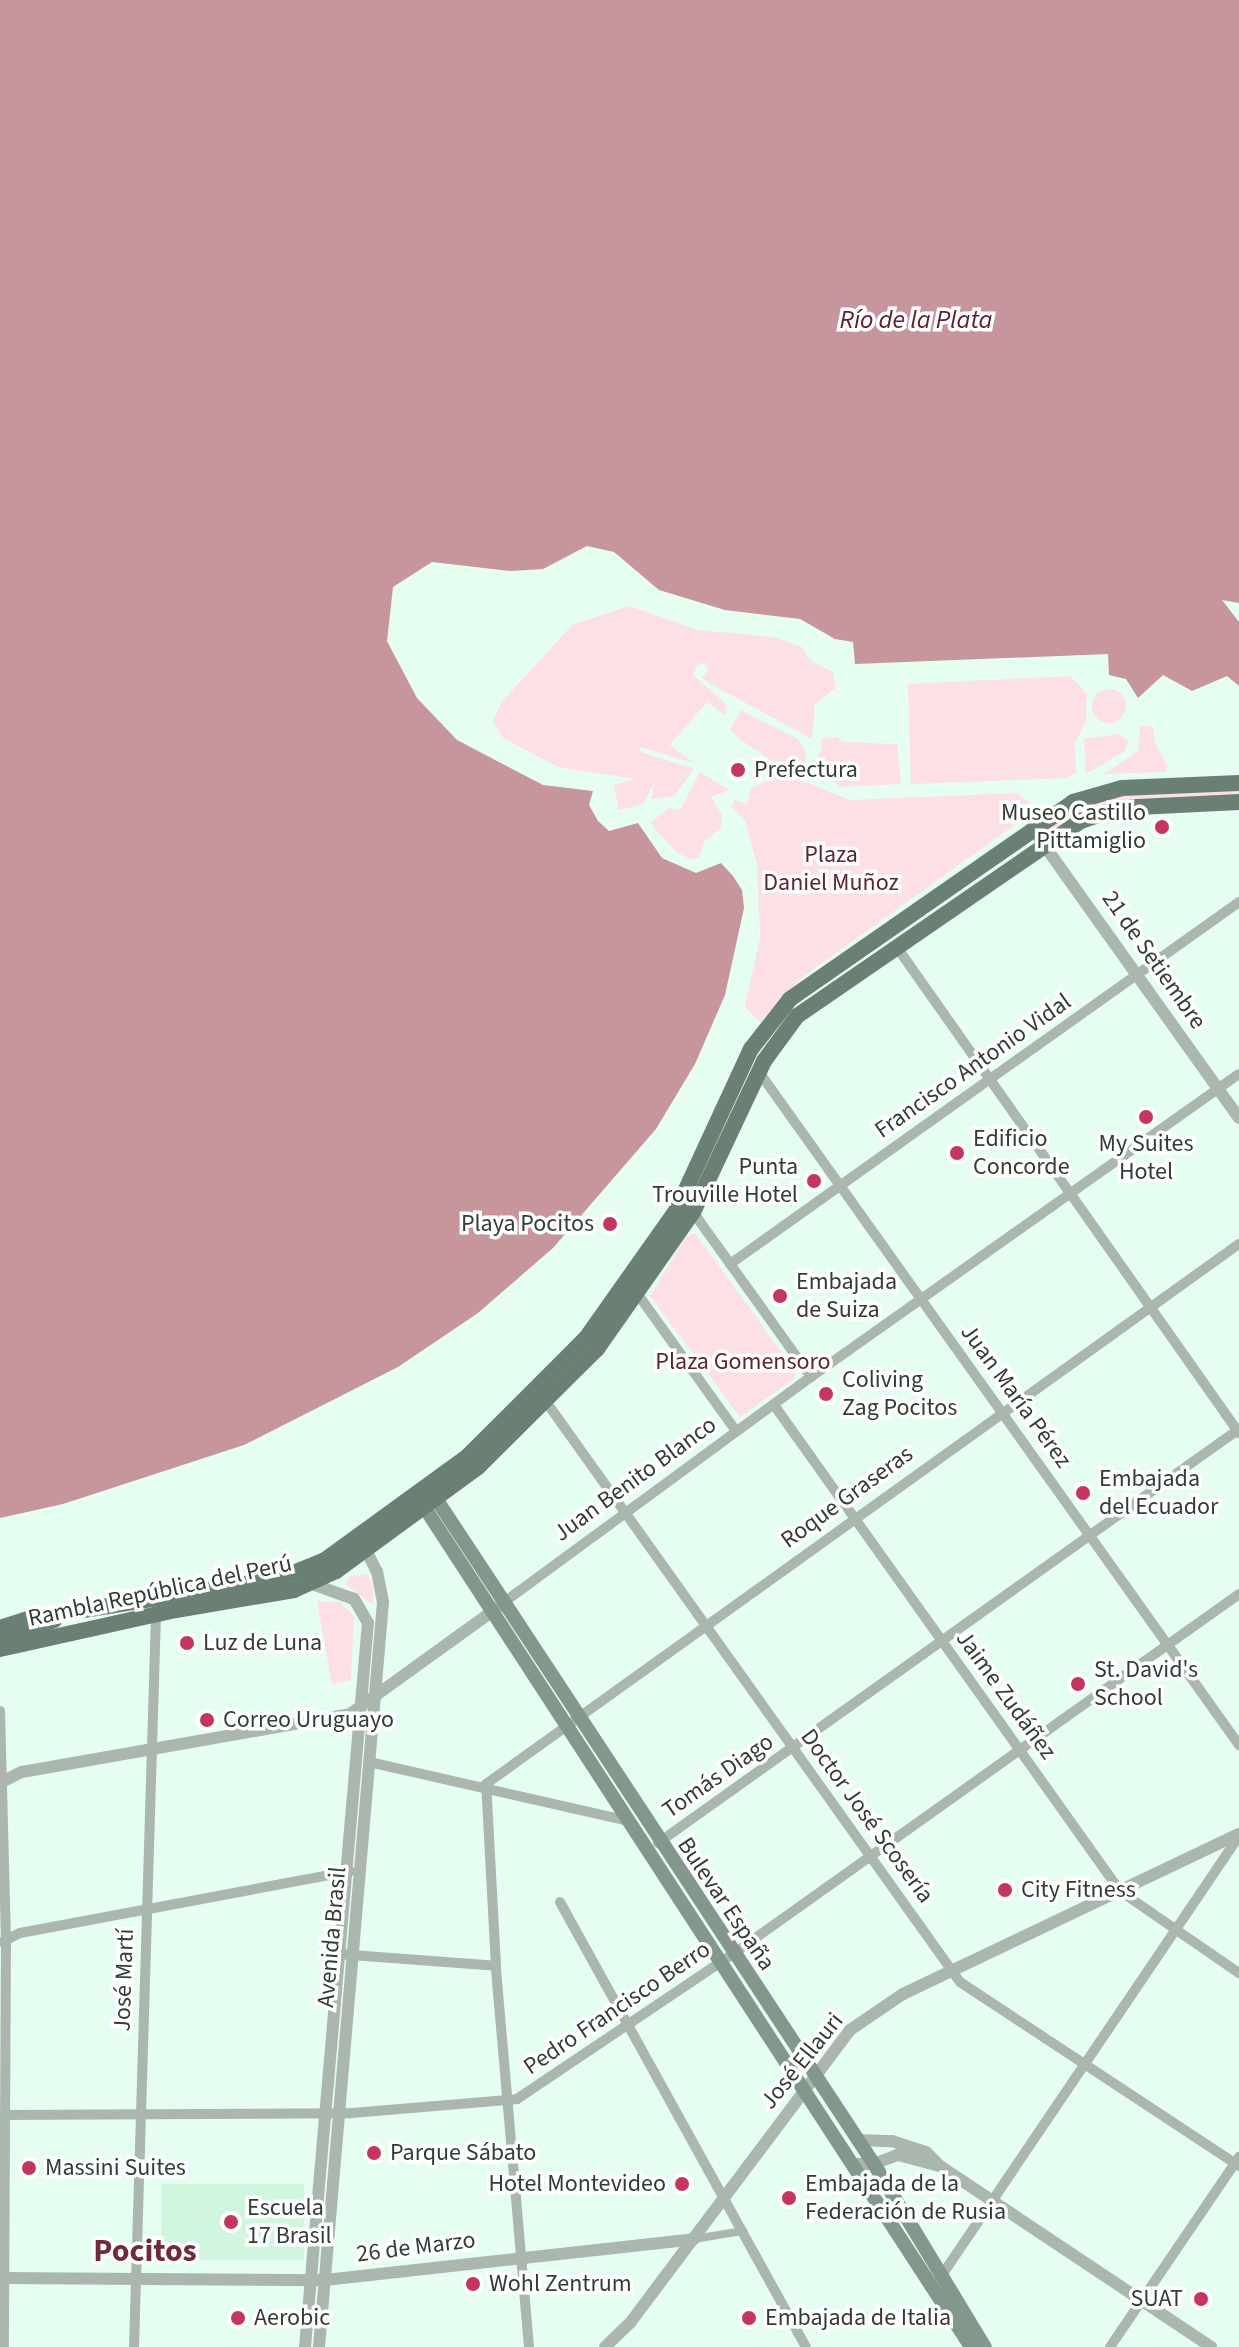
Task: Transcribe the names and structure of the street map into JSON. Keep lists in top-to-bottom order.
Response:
{
  "streets": {
    "main road": ["Rambla República del Perú", "Bulevar España"],
    "street": [
      "21 de Setiembre",
      "Francisco Antonio Vidal",
      "Juan María Pérez",
      "Juan Benito Blanco",
      "Roque Graseras",
      "Jaime Zudáñez",
      "Tomás Diago",
      "Doctor José Scosería",
      "Avenida Brasil",
      "José Martí",
      "Pedro Francisco Berro",
      "José Ellauri",
      "26 de Marzo"
    ]
  },
  "crossings": [
    ["21 de Setiembre", "Francisco Antonio Vidal"],
    ["21 de Setiembre", "Juan Benito Blanco"],
    ["Francisco Antonio Vidal", "Juan María Pérez"],
    ["Juan María Pérez", "Juan Benito Blanco"],
    ["Juan María Pérez", "Roque Graseras"],
    ["Juan María Pérez", "Rambla República del Perú"],
    ["Juan María Pérez", "Tomás Diago"],
    ["Juan María Pérez", "Pedro Francisco Berro"],
    ["Juan Benito Blanco", "Jaime Zudáñez"],
    ["Juan Benito Blanco", "Doctor José Scosería"],
    ["Juan Benito Blanco", "Bulevar España"],
    ["Juan Benito Blanco", "Avenida Brasil"],
    ["Juan Benito Blanco", "José Martí"],
    ["Roque Graseras", "Jaime Zudáñez"],
    ["Roque Graseras", "Doctor José Scosería"],
    ["Roque Graseras", "Bulevar España"],
    ["Rambla República del Perú", "Doctor José Scosería"],
    ["Rambla República del Perú", "Bulevar España"],
    ["Rambla República del Perú", "Avenida Brasil"],
    ["Rambla República del Perú", "José Martí"],
    ["Jaime Zudáñez", "Tomás Diago"],
    ["Jaime Zudáñez", "Pedro Francisco Berro"],
    ["Jaime Zudáñez", "José Ellauri"],
    ["Tomás Diago", "Doctor José Scosería"],
    ["Tomás Diago", "Bulevar España"],
    ["Doctor José Scosería", "Pedro Francisco Berro"],
    ["Doctor José Scosería", "José Ellauri"],
    ["Bulevar España", "Pedro Francisco Berro"],
    ["Bulevar España", "José Ellauri"],
    ["Avenida Brasil", "Pedro Francisco Berro"],
    ["Avenida Brasil", "26 de Marzo"],
    ["José Martí", "Pedro Francisco Berro"],
    ["José Martí", "26 de Marzo"],
    ["José Ellauri", "26 de Marzo"]
  ],
  "districts": ["Pocitos"],
  "water": ["Río de la Plata"],
  "parks": ["Plaza Daniel Muñoz", "Plaza Gomensoro"],
  "places": [
    "Prefectura",
    "Museo Castillo Pittamiglio",
    "My Suites Hotel",
    "Edificio Concorde",
    "Punta Trouville Hotel",
    "Playa Pocitos",
    "Embajada de Suiza",
    "Coliving Zag Pocitos",
    "Embajada del Ecuador",
    "Luz de Luna",
    "St. David's School",
    "Correo Uruguayo",
    "City Fitness",
    "Parque Sábato",
    "Massini Suites",
    "Hotel Montevideo",
    "Embajada de la Federación de Rusia",
    "Escuela 17 Brasil",
    "Wohl Zentrum",
    "SUAT",
    "Aerobic",
    "Embajada de Italia"
  ]
}
